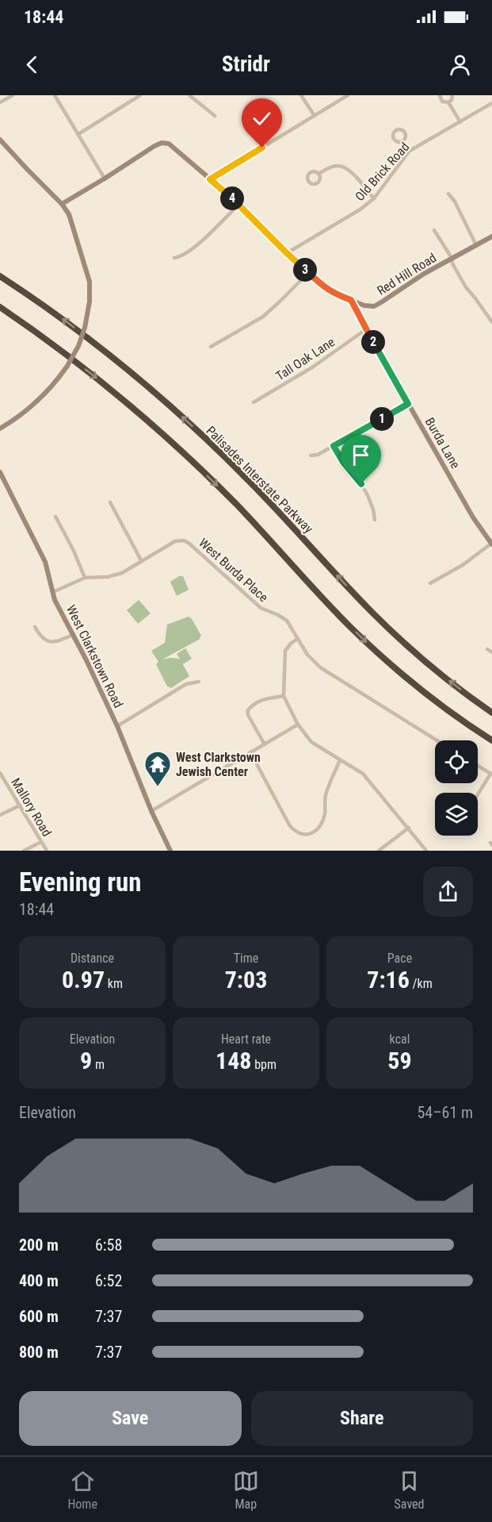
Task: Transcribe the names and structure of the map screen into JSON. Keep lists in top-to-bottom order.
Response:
{
  "streets": {
    "highway": ["Palisades Interstate Parkway"],
    "street": [
      "Old Brick Road",
      "Red Hill Road",
      "Tall Oak Lane",
      "Burda Lane",
      "West Burda Place",
      "West Clarkstown Road",
      "Mallory Road"
    ]
  },
  "crossings": [
    ["Old Brick Road", "Red Hill Road"],
    ["Red Hill Road", "Burda Lane"],
    ["Tall Oak Lane", "Burda Lane"],
    ["West Burda Place", "West Clarkstown Road"]
  ],
  "places": {
    "temple": ["West Clarkstown Jewish Center"]
  },
  "page": {
    "status": "18:44",
    "header": "Stridr",
    "pins": [
      "4",
      "3",
      "2",
      "1"
    ],
    "heading": ["Evening run", "18:44"],
    "stats": [
      ["Distance", "0.97 km"],
      ["Time", "7:03"],
      ["Pace", "7:16 /km"],
      ["Elevation", "9 m"],
      ["Heart rate", "148 bpm"],
      ["kcal", "59"]
    ],
    "chart": ["Elevation", "54–61 m"],
    "list": [
      {
        "name": "200 m",
        "note": "6:58"
      },
      {
        "name": "400 m",
        "note": "6:52"
      },
      {
        "name": "600 m",
        "note": "7:37"
      },
      {
        "name": "800 m",
        "note": "7:37"
      }
    ],
    "buttons": ["Save", "Share"],
    "tabs": ["Home", "Map", "Saved"]
  }
}
